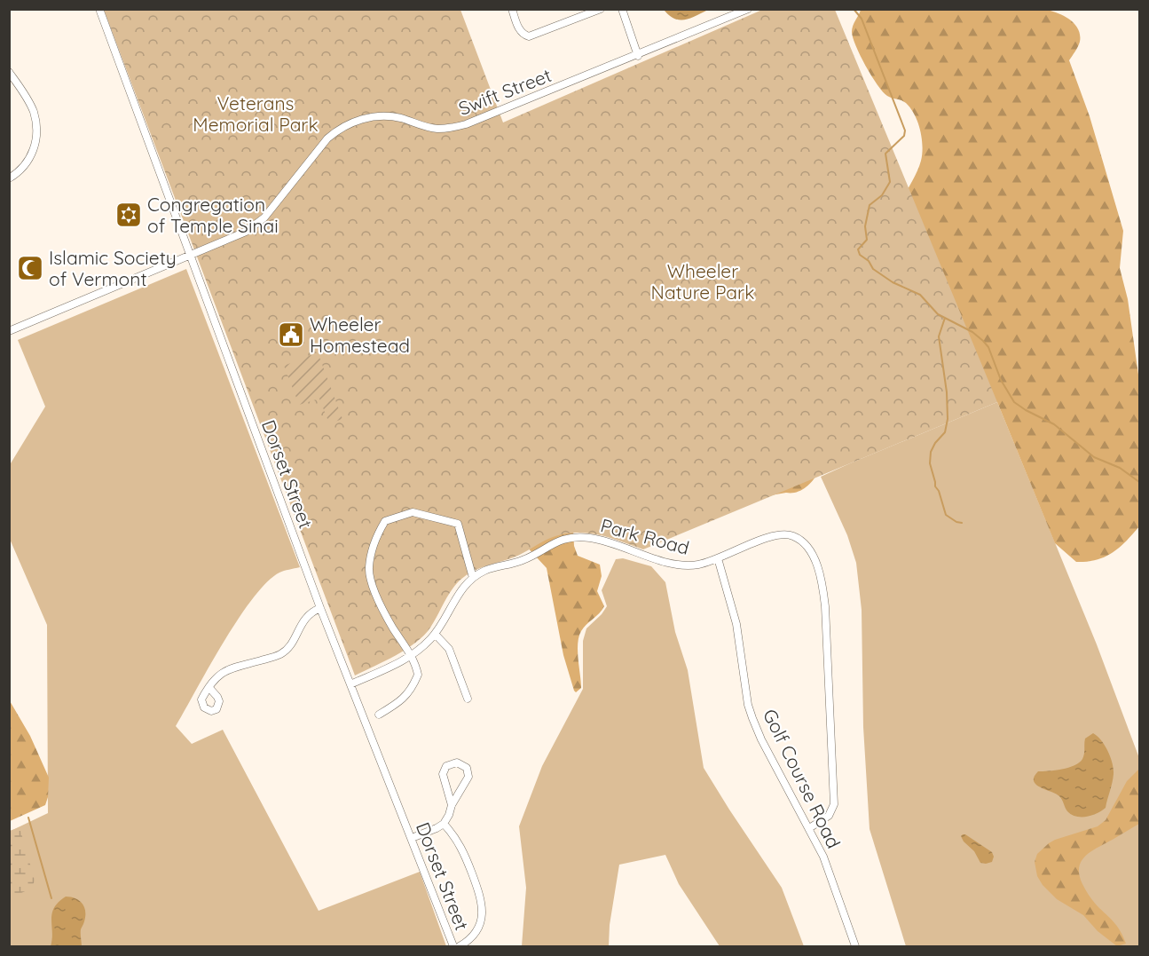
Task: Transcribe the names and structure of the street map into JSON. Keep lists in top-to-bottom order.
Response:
{
  "streets": {
    "street": [
      "Swift Street",
      "Dorset Street",
      "Park Road",
      "Golf Course Road"
    ]
  },
  "crossings": [
    ["Swift Street", "Dorset Street"],
    ["Dorset Street", "Park Road"],
    ["Park Road", "Golf Course Road"]
  ],
  "parks": ["Veterans Memorial Park", "Wheeler Nature Park"],
  "places": {
    "synagogue": ["Congregation of Temple Sinai"],
    "mosque": ["Islamic Society of Vermont"],
    "public building": ["Wheeler Homestead"]
  }
}
